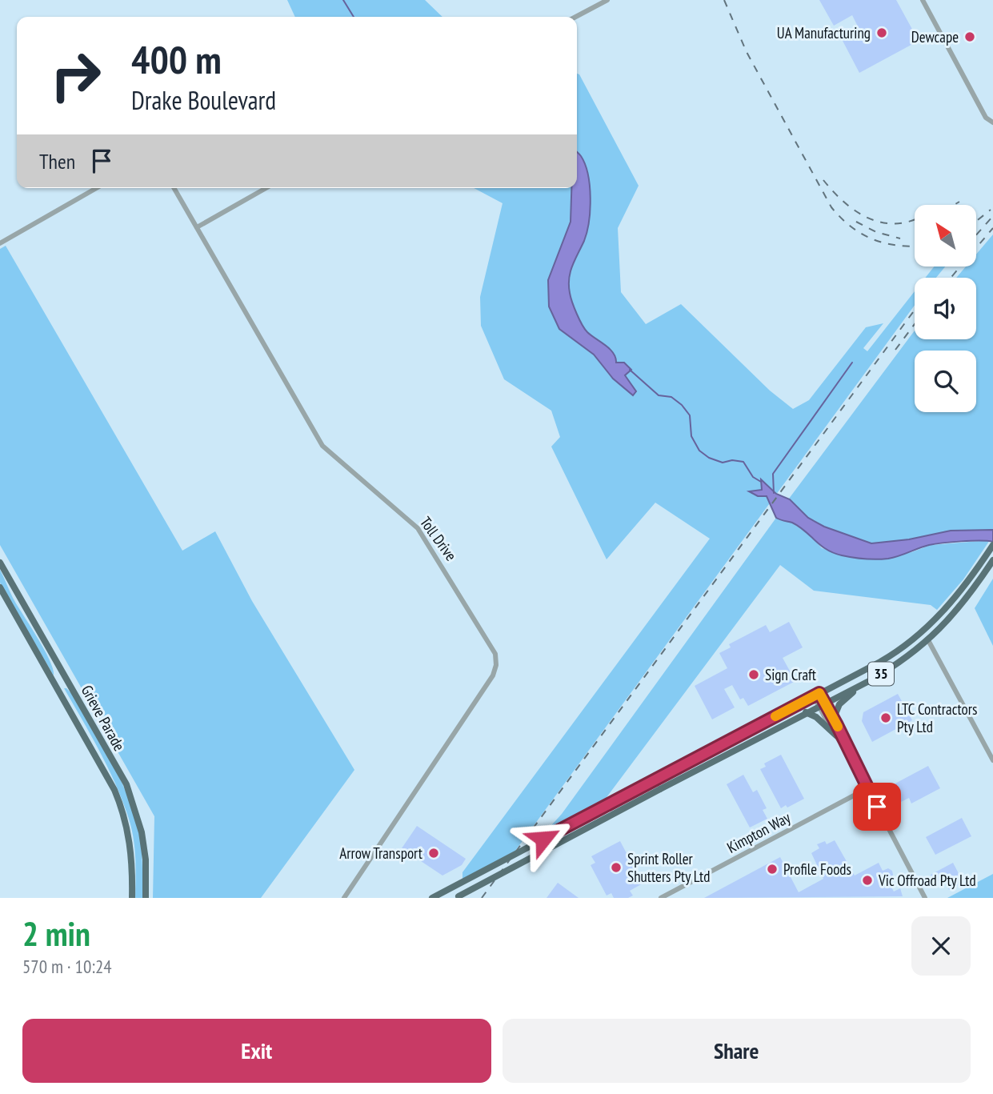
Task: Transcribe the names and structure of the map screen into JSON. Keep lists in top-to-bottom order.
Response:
{
  "streets": {
    "main road": ["35", "Grieve Parade"],
    "street": ["Toll Drive", "Kimpton Way"]
  },
  "places": [
    "UA Manufacturing",
    "Dewcape",
    "Sign Craft",
    "LTC Contractors Pty Ltd",
    "Arrow Transport",
    "Sprint Roller Shutters Pty Ltd",
    "Profile Foods",
    "Vic Offroad Pty Ltd"
  ],
  "north": "top left",
  "page": {
    "turn": ["400 m", "Drake Boulevard"],
    "then": "Then",
    "heading": ["2 min", "570 m · 10:24"],
    "buttons": ["Exit", "Share"]
  }
}
